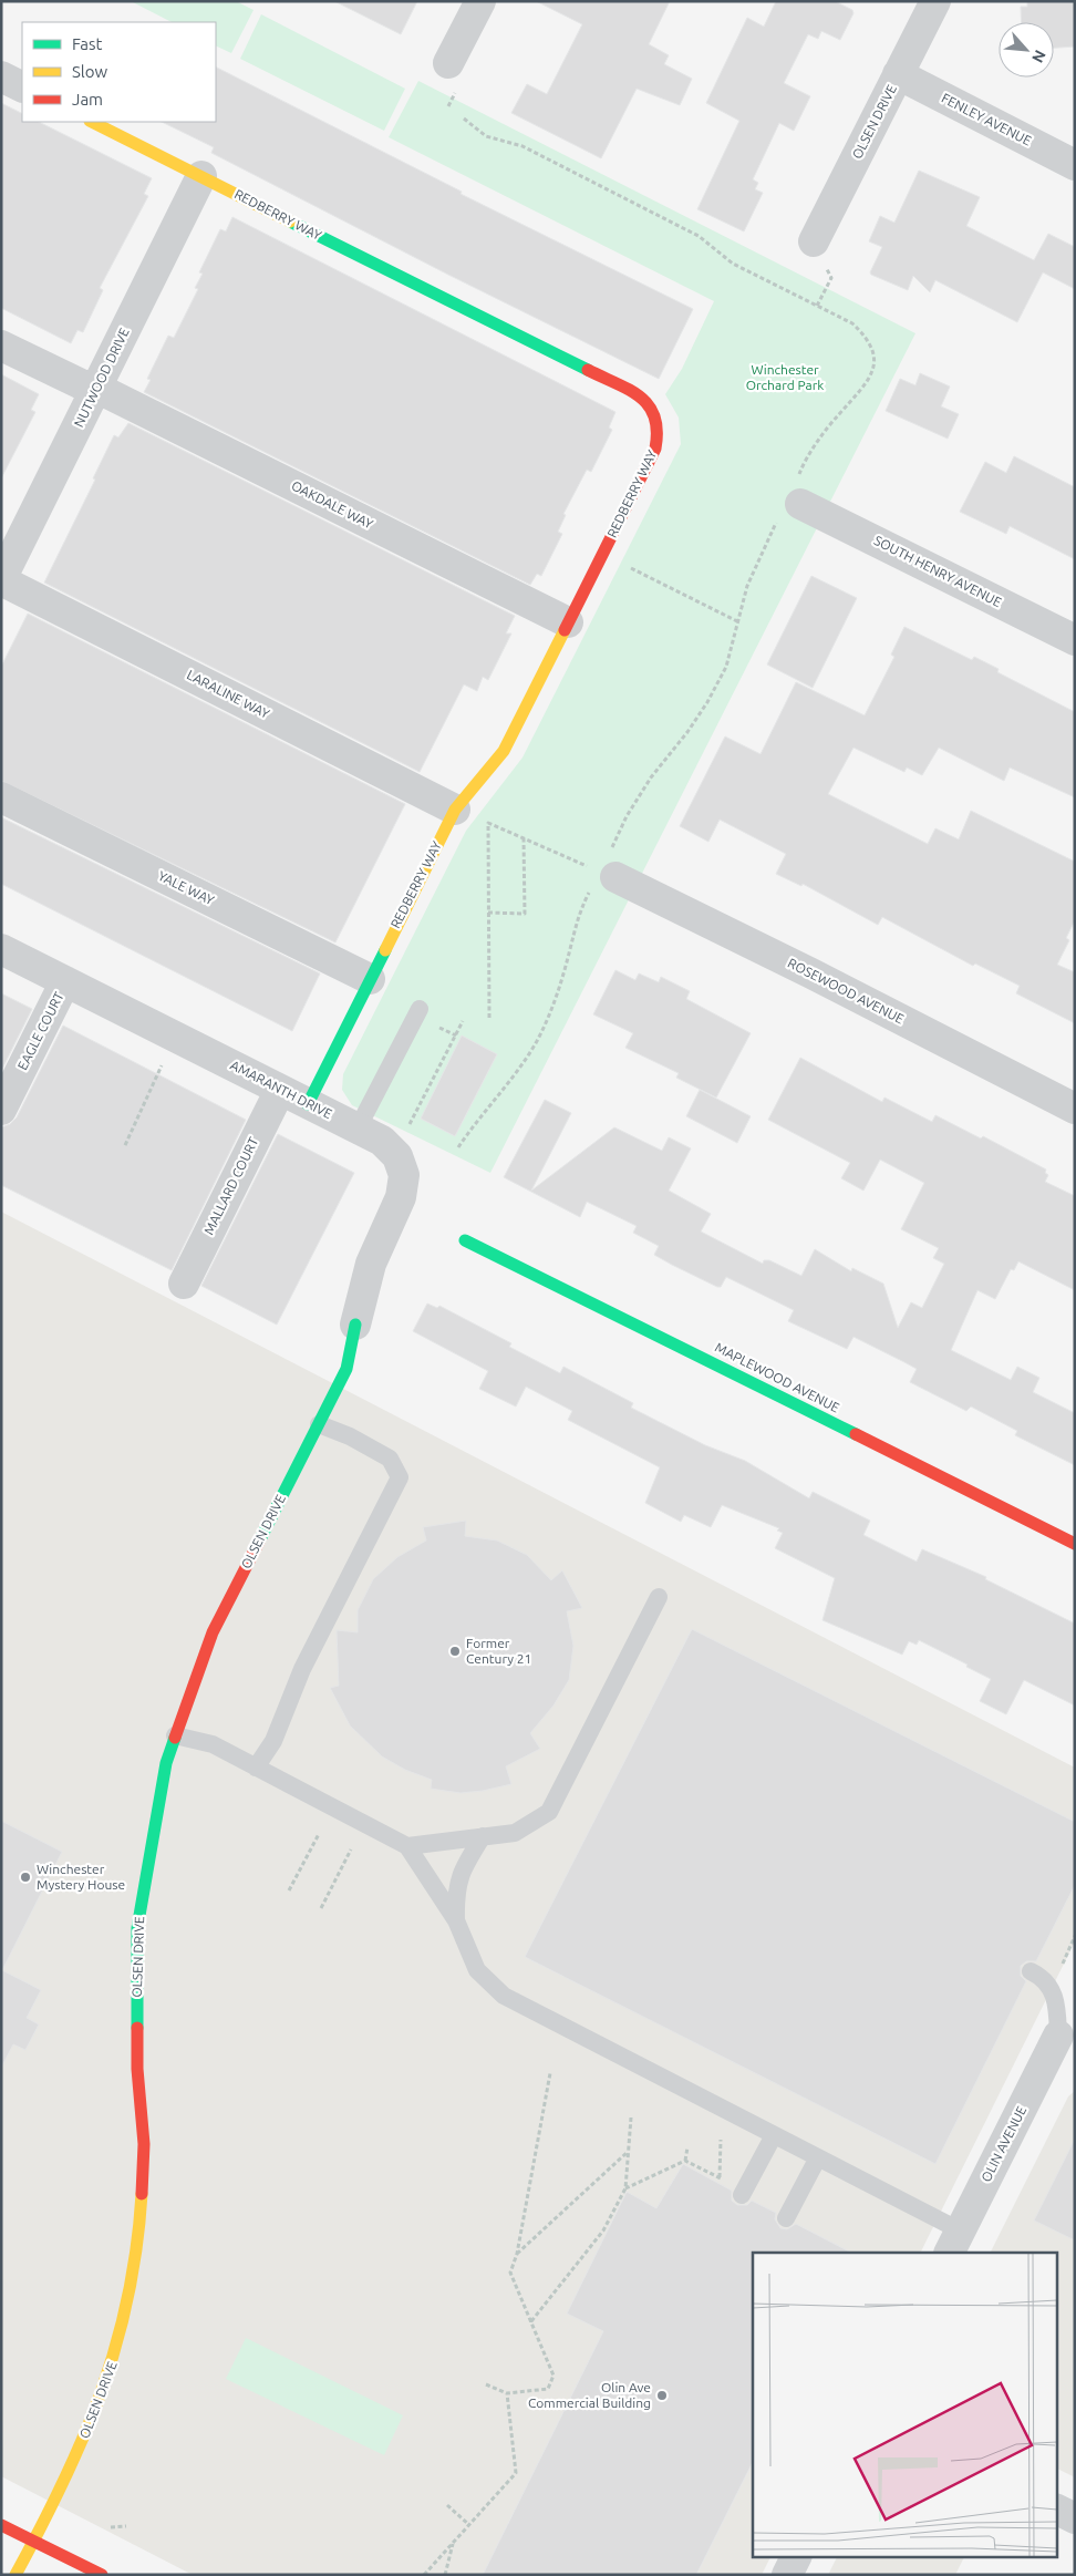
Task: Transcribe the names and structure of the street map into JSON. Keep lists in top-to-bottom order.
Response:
{
  "streets": {
    "street": [
      "FENLEY AVENUE",
      "OLSEN DRIVE",
      "REDBERRY WAY",
      "NUTWOOD DRIVE",
      "OAKDALE WAY",
      "SOUTH HENRY AVENUE",
      "LARALINE WAY",
      "YALE WAY",
      "ROSEWOOD AVENUE",
      "EAGLE COURT",
      "AMARANTH DRIVE",
      "MALLARD COURT",
      "MAPLEWOOD AVENUE",
      "OLIN AVENUE"
    ]
  },
  "crossings": [
    ["FENLEY AVENUE", "OLSEN DRIVE"],
    ["OLSEN DRIVE", "AMARANTH DRIVE"],
    ["REDBERRY WAY", "NUTWOOD DRIVE"],
    ["REDBERRY WAY", "OAKDALE WAY"],
    ["REDBERRY WAY", "LARALINE WAY"],
    ["REDBERRY WAY", "YALE WAY"],
    ["REDBERRY WAY", "AMARANTH DRIVE"],
    ["NUTWOOD DRIVE", "OAKDALE WAY"],
    ["NUTWOOD DRIVE", "LARALINE WAY"],
    ["EAGLE COURT", "AMARANTH DRIVE"],
    ["AMARANTH DRIVE", "MALLARD COURT"]
  ],
  "parks": ["Winchester Orchard Park"],
  "places": ["Former Century 21", "Winchester Mystery House", "Olin Ave Commercial Building"],
  "legend": ["Fast", "Slow", "Jam"],
  "north": "bottom right"
}
